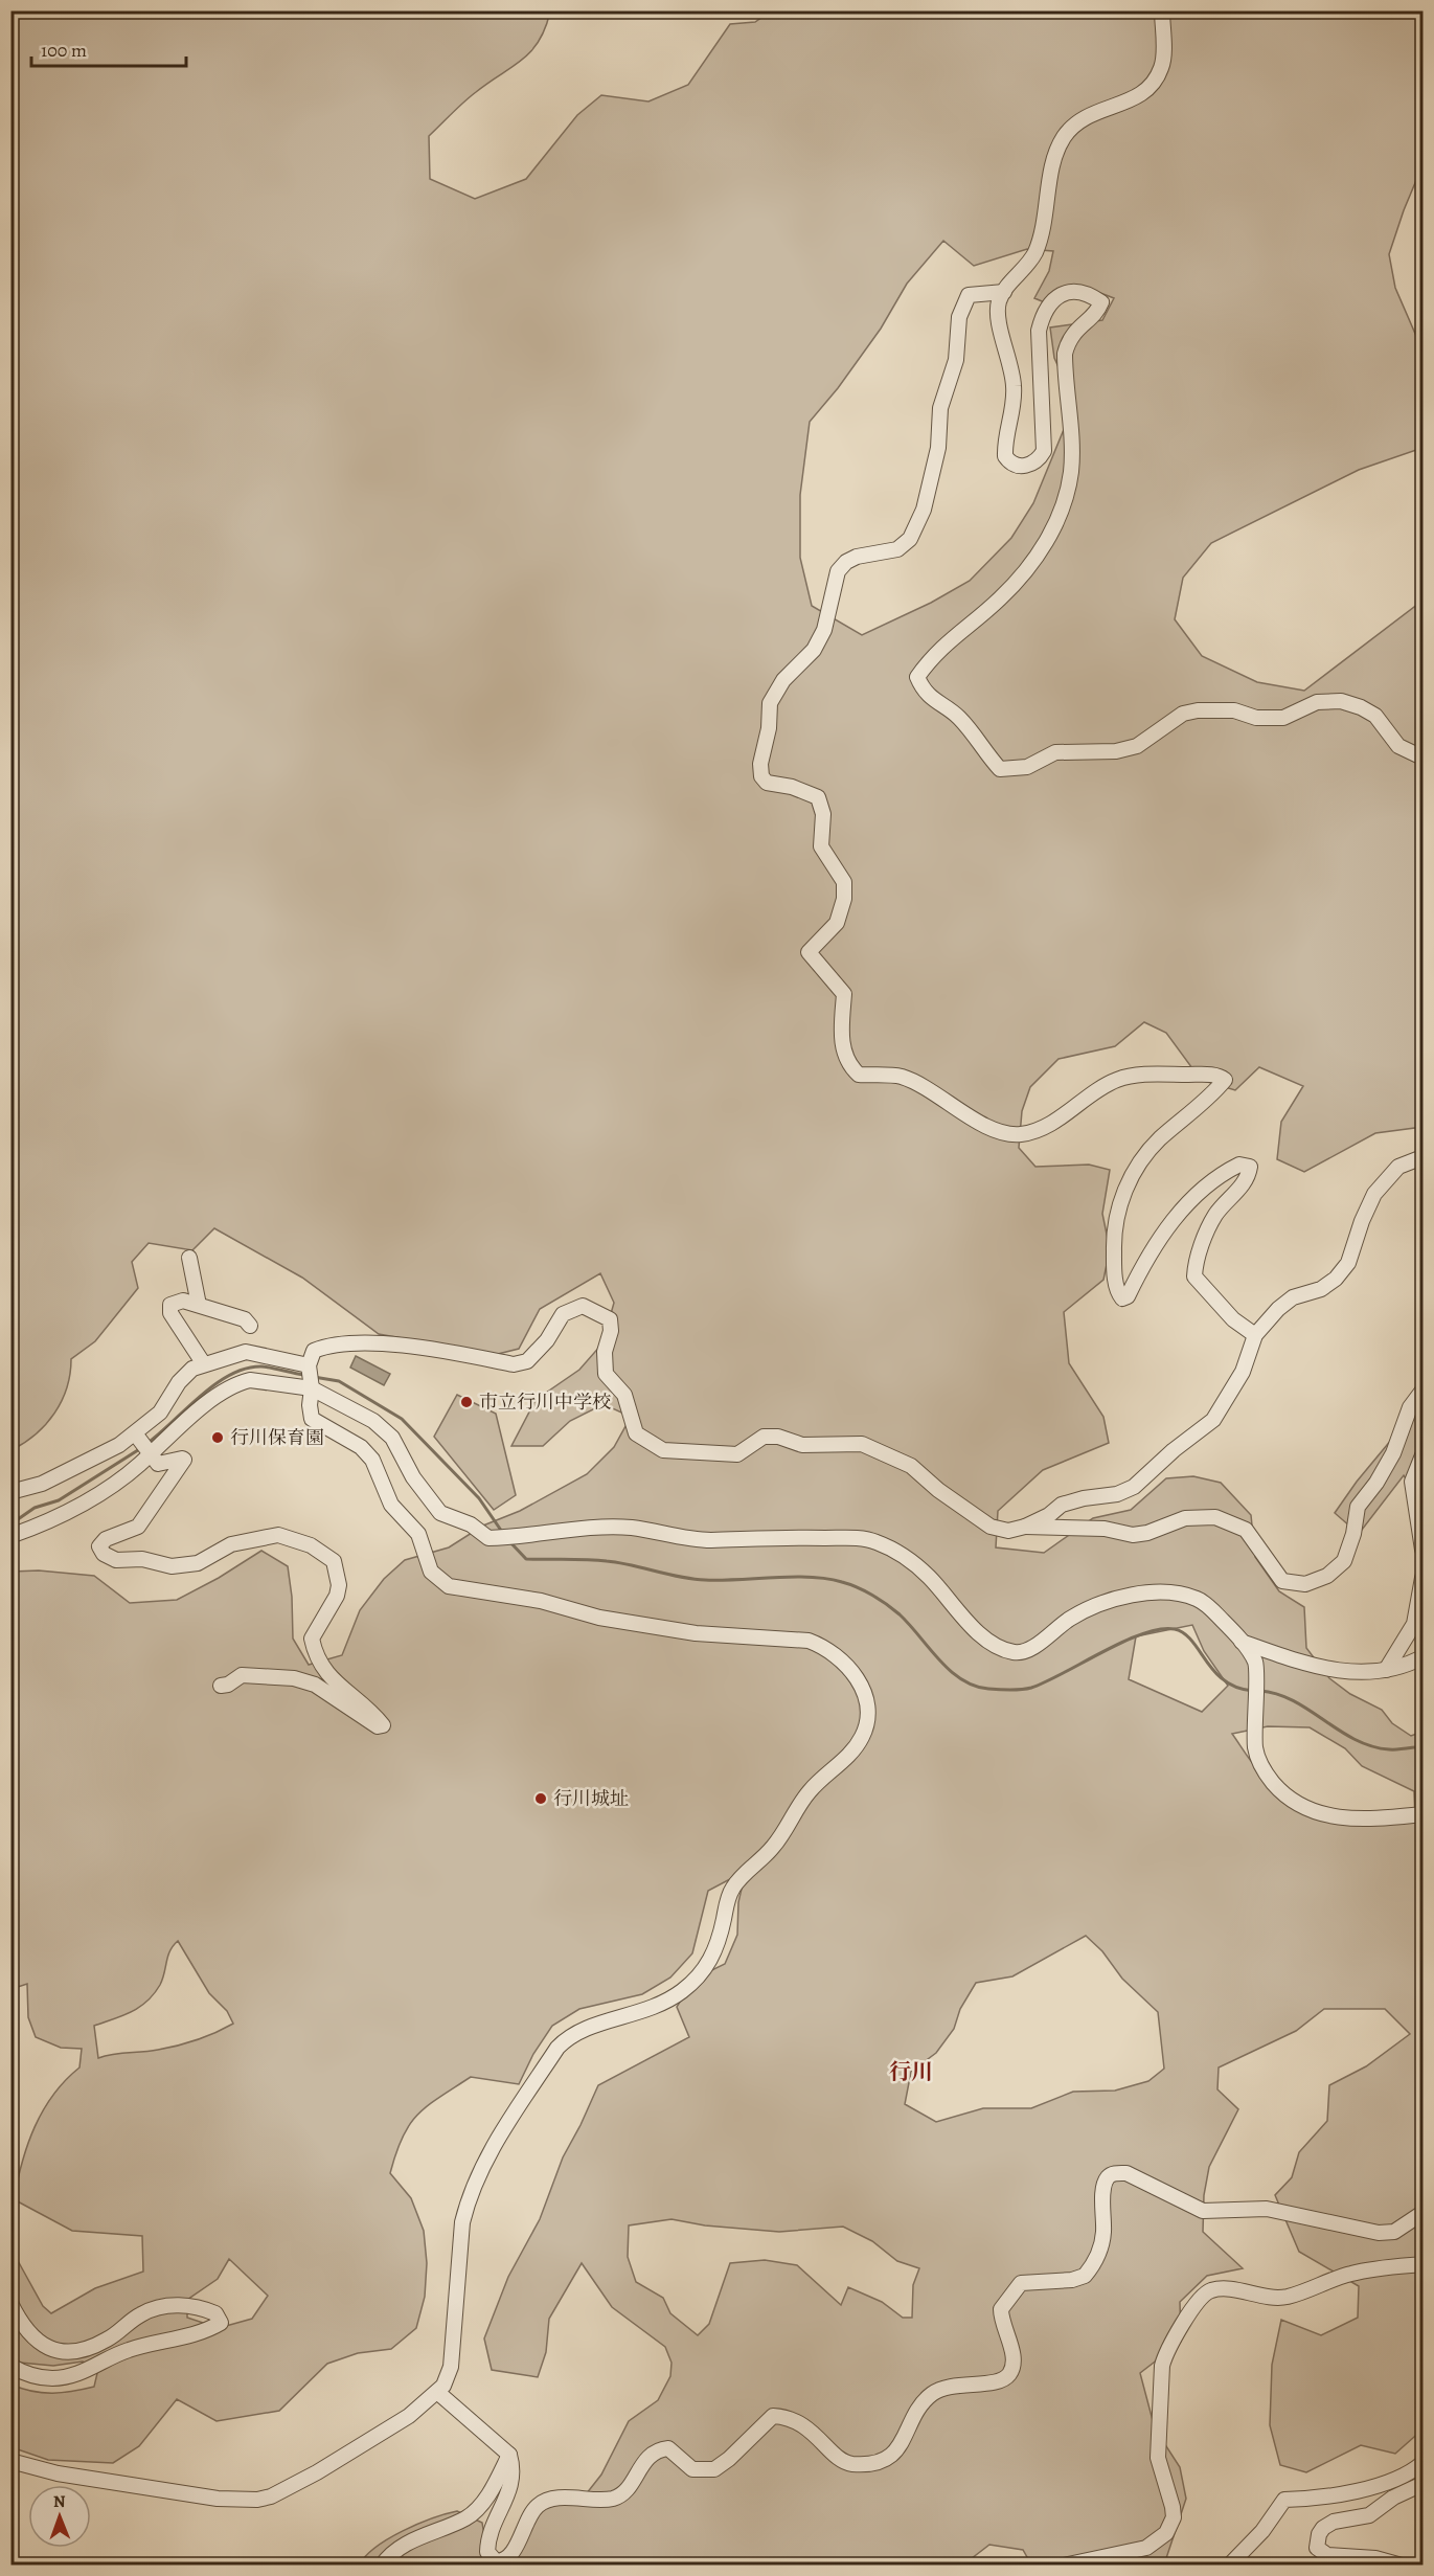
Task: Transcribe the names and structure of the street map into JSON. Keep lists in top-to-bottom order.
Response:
{
  "districts": ["行川"],
  "places": ["市立行川中学校", "行川保育園", "行川城址"],
  "scale_bar": "100 m",
  "north": "top"
}
